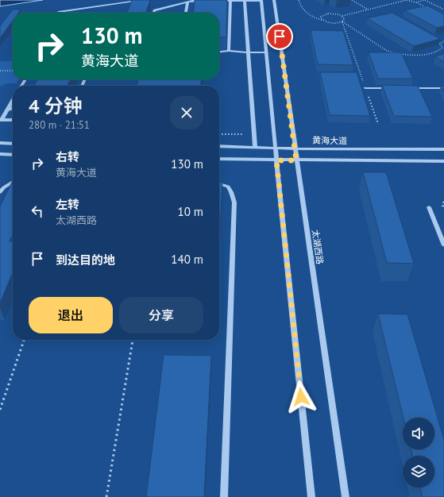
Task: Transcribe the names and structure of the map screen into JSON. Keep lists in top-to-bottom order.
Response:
{
  "streets": {
    "street": ["黄海大道", "太湖西路"]
  },
  "crossings": [
    ["黄海大道", "太湖西路"]
  ],
  "page": {
    "turn": ["130 m", "黄海大道"],
    "heading": ["4 分钟", "280 m · 21:51"],
    "list": [
      {
        "name": "右转",
        "note": "黄海大道",
        "value": "130 m"
      },
      {
        "name": "左转",
        "note": "太湖西路",
        "value": "10 m"
      },
      {
        "name": "到达目的地",
        "value": "140 m"
      }
    ],
    "buttons": ["退出", "分享"]
  }
}
